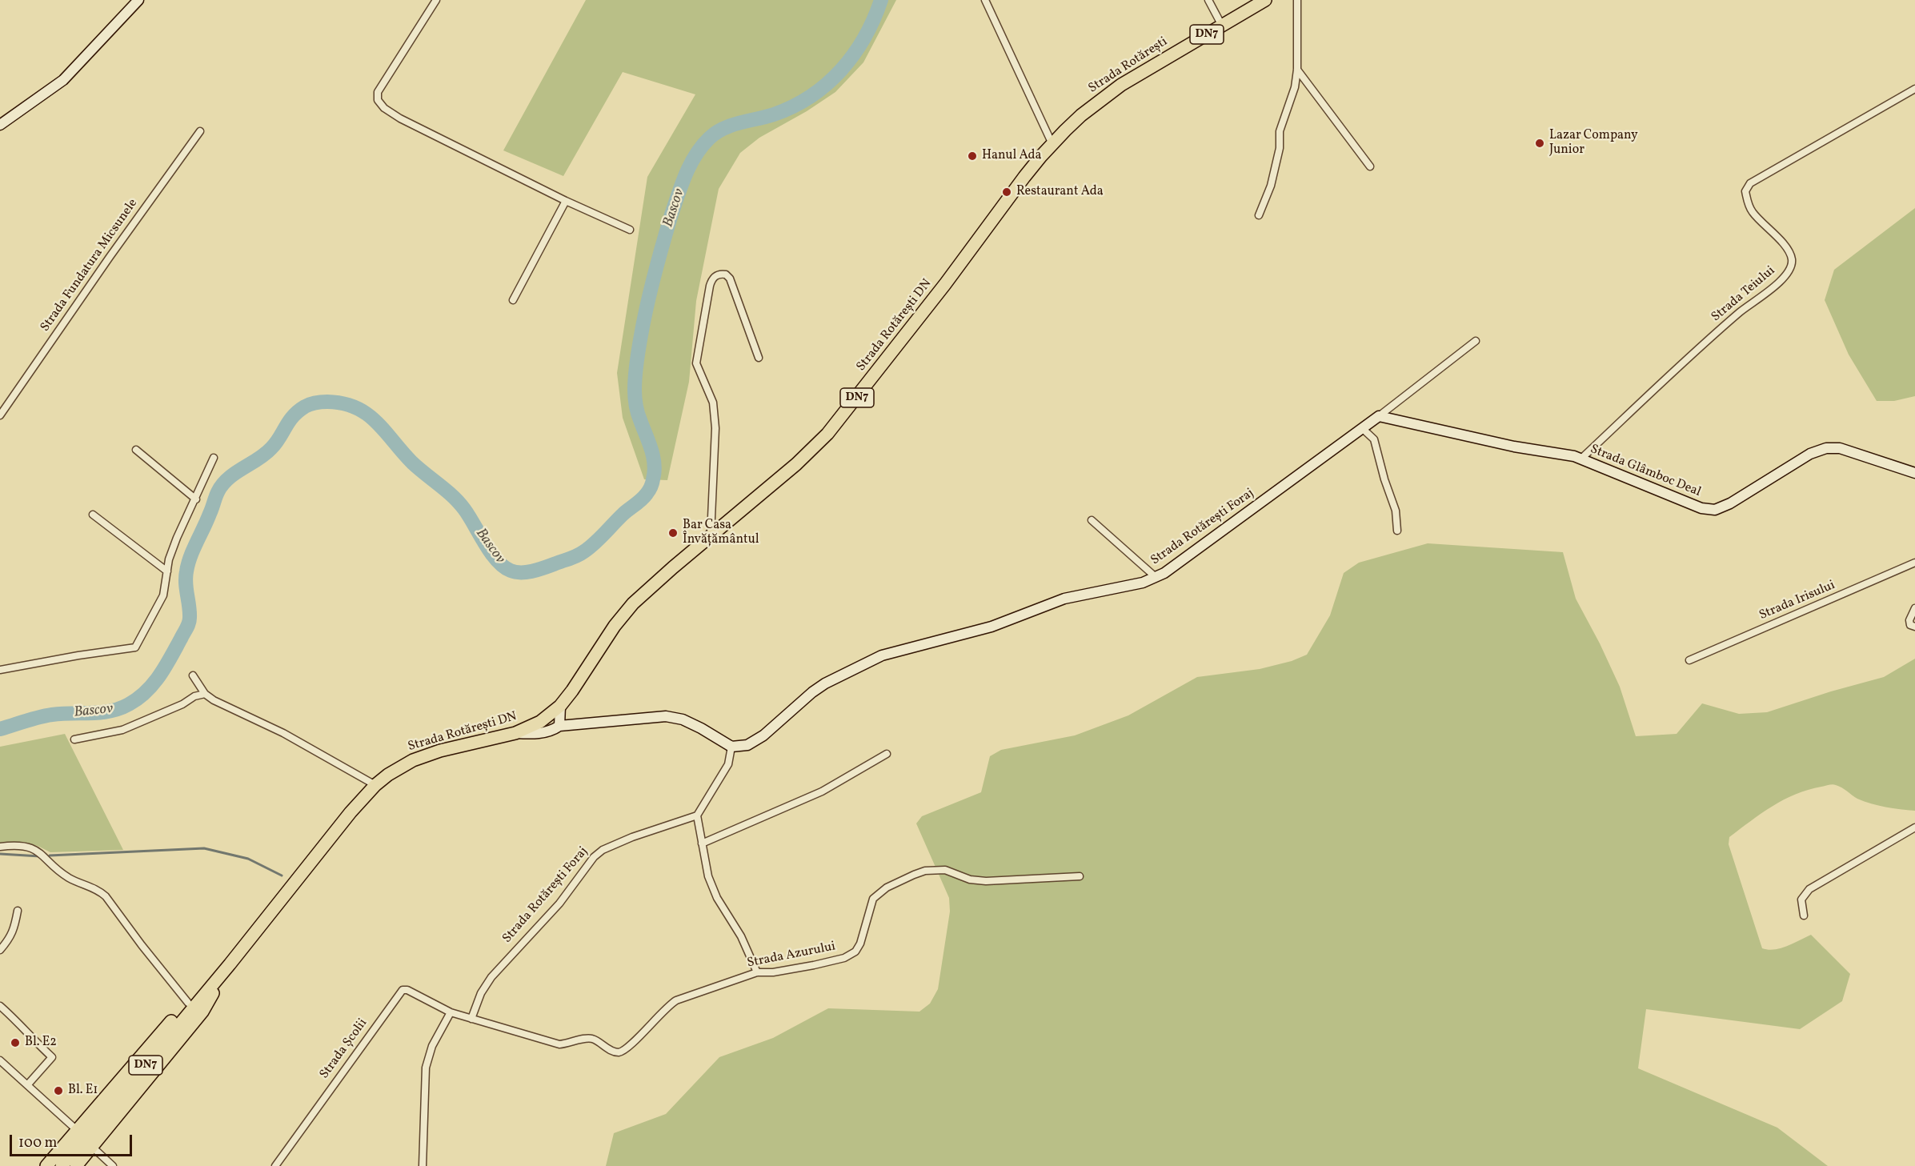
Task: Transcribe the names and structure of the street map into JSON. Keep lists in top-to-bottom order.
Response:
{
  "streets": {
    "highway": ["DN7", "Strada Rotărești", "Strada Rotărești DN"],
    "street": [
      "Strada Fundatura Micsunele",
      "Strada Teiului",
      "Strada Glâmboc Deal",
      "Strada Rotărești Foraj",
      "Strada Irisului",
      "Strada Azurului",
      "Strada Școlii"
    ]
  },
  "crossings": [
    ["DN7", "Strada Rotărești DN"],
    ["Strada Rotărești", "Strada Rotărești DN"],
    ["Strada Teiului", "Strada Glâmboc Deal"],
    ["Strada Glâmboc Deal", "Strada Rotărești Foraj"],
    ["Strada Rotărești Foraj", "Strada Azurului"],
    ["Strada Azurului", "Strada Școlii"]
  ],
  "water": ["Bascov"],
  "places": [
    "Lazar Company Junior",
    "Hanul Ada",
    "Restaurant Ada",
    "Bar Casa Învățământul",
    "Bl. E2",
    "Bl. E1"
  ],
  "scale_bar": "100 m"
}
